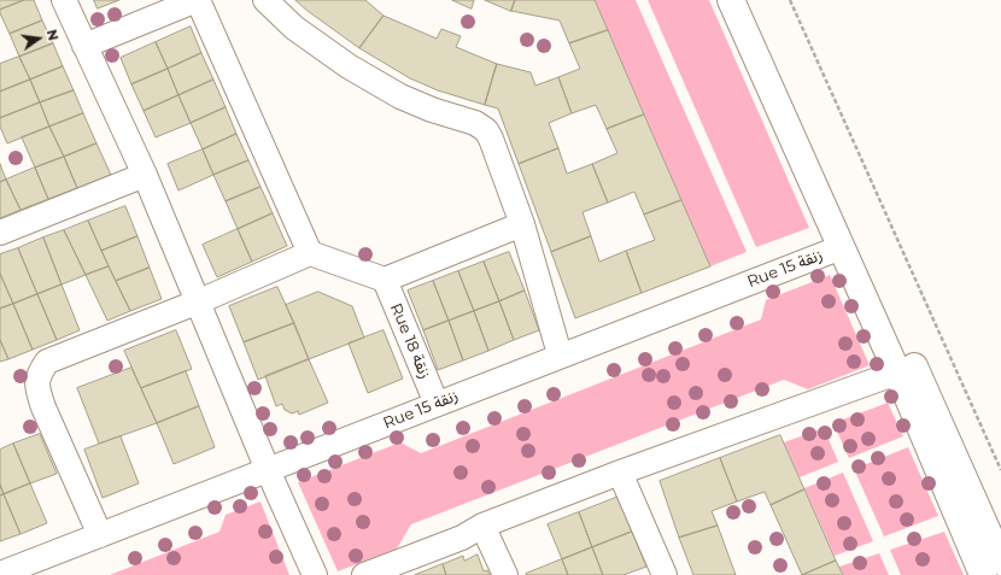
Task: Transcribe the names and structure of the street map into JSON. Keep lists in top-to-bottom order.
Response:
{
  "streets": {
    "street": ["Rue 15 زنقة", "Rue 18 زنقة"]
  },
  "crossings": [
    ["Rue 15 زنقة", "Rue 18 زنقة"]
  ],
  "north": "right"
}
